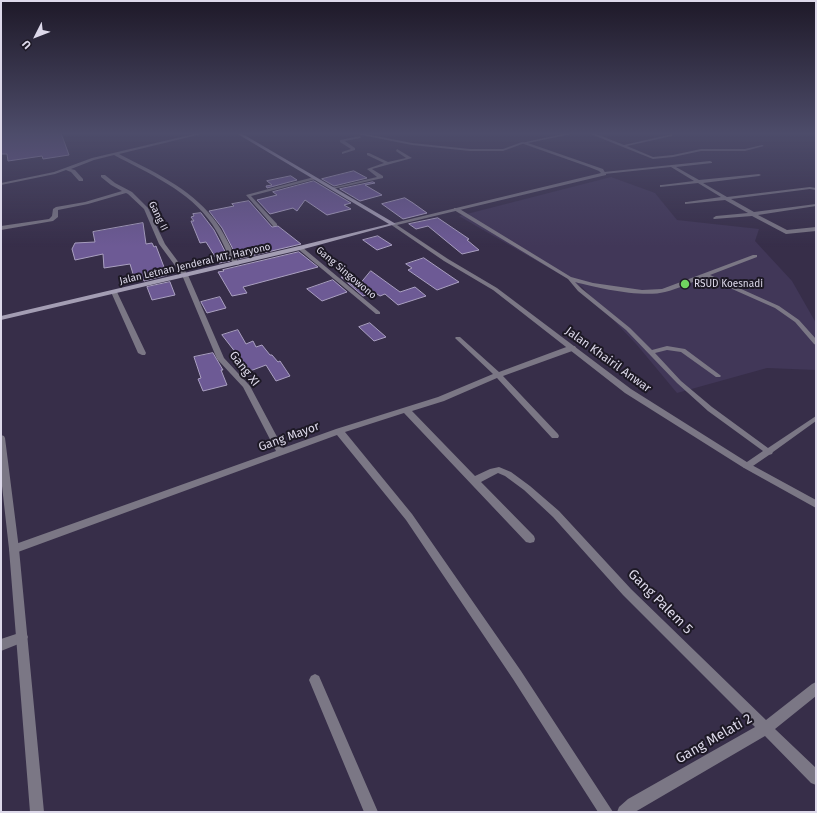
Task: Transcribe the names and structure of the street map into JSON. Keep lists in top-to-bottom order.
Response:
{
  "streets": {
    "main road": ["Jalan Letnan Jenderal MT. Haryono"],
    "street": [
      "Gang II",
      "Gang Singowono",
      "Jalan Khairil Anwar",
      "Gang XI",
      "Gang Mayor",
      "Gang Palem 5",
      "Gang Melati 2"
    ]
  },
  "crossings": [
    ["Gang II", "Jalan Letnan Jenderal MT. Haryono"],
    ["Gang II", "Gang XI"],
    ["Jalan Letnan Jenderal MT. Haryono", "Gang Singowono"],
    ["Jalan Letnan Jenderal MT. Haryono", "Jalan Khairil Anwar"],
    ["Jalan Letnan Jenderal MT. Haryono", "Gang XI"],
    ["Jalan Khairil Anwar", "Gang Mayor"],
    ["Gang XI", "Gang Mayor"],
    ["Gang Palem 5", "Gang Melati 2"]
  ],
  "places": ["RSUD Koesnadi"],
  "north": "bottom left"
}
